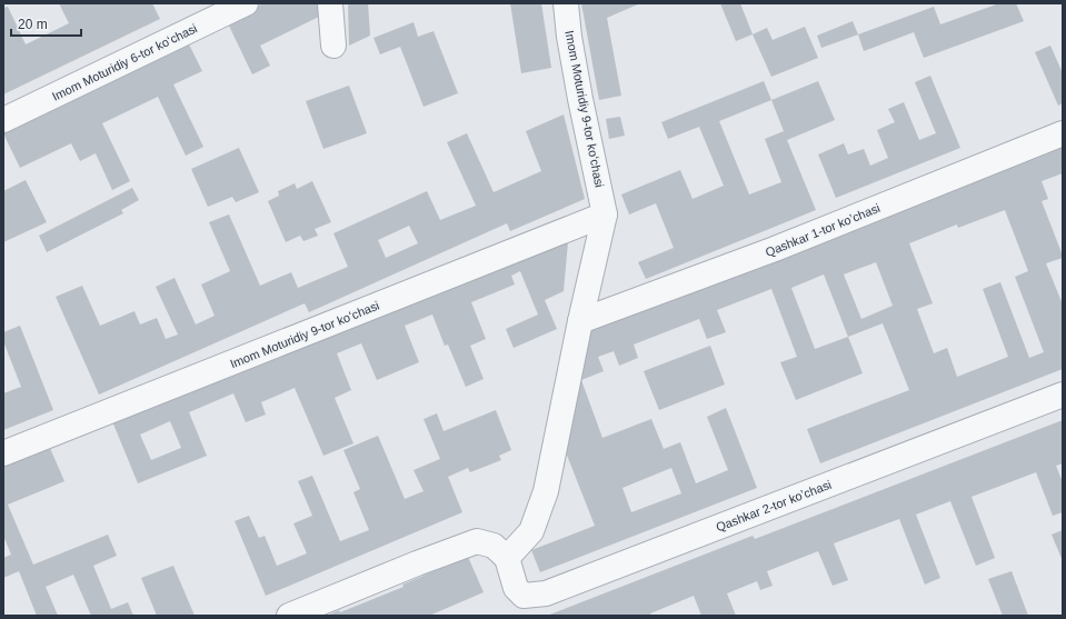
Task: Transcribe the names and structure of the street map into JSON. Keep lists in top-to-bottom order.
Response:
{
  "streets": {
    "street": [
      "Imom Moturidiy 6-tor koʻchasi",
      "Imom Moturidiy 9-tor koʻchasi",
      "Qashkar 1-tor koʼchasi",
      "Qashkar 2-tor koʼchasi"
    ]
  },
  "crossings": [
    ["Imom Moturidiy 9-tor koʻchasi", "Qashkar 1-tor koʼchasi"],
    ["Imom Moturidiy 9-tor koʻchasi", "Qashkar 2-tor koʼchasi"]
  ],
  "scale_bar": "20 m"
}
